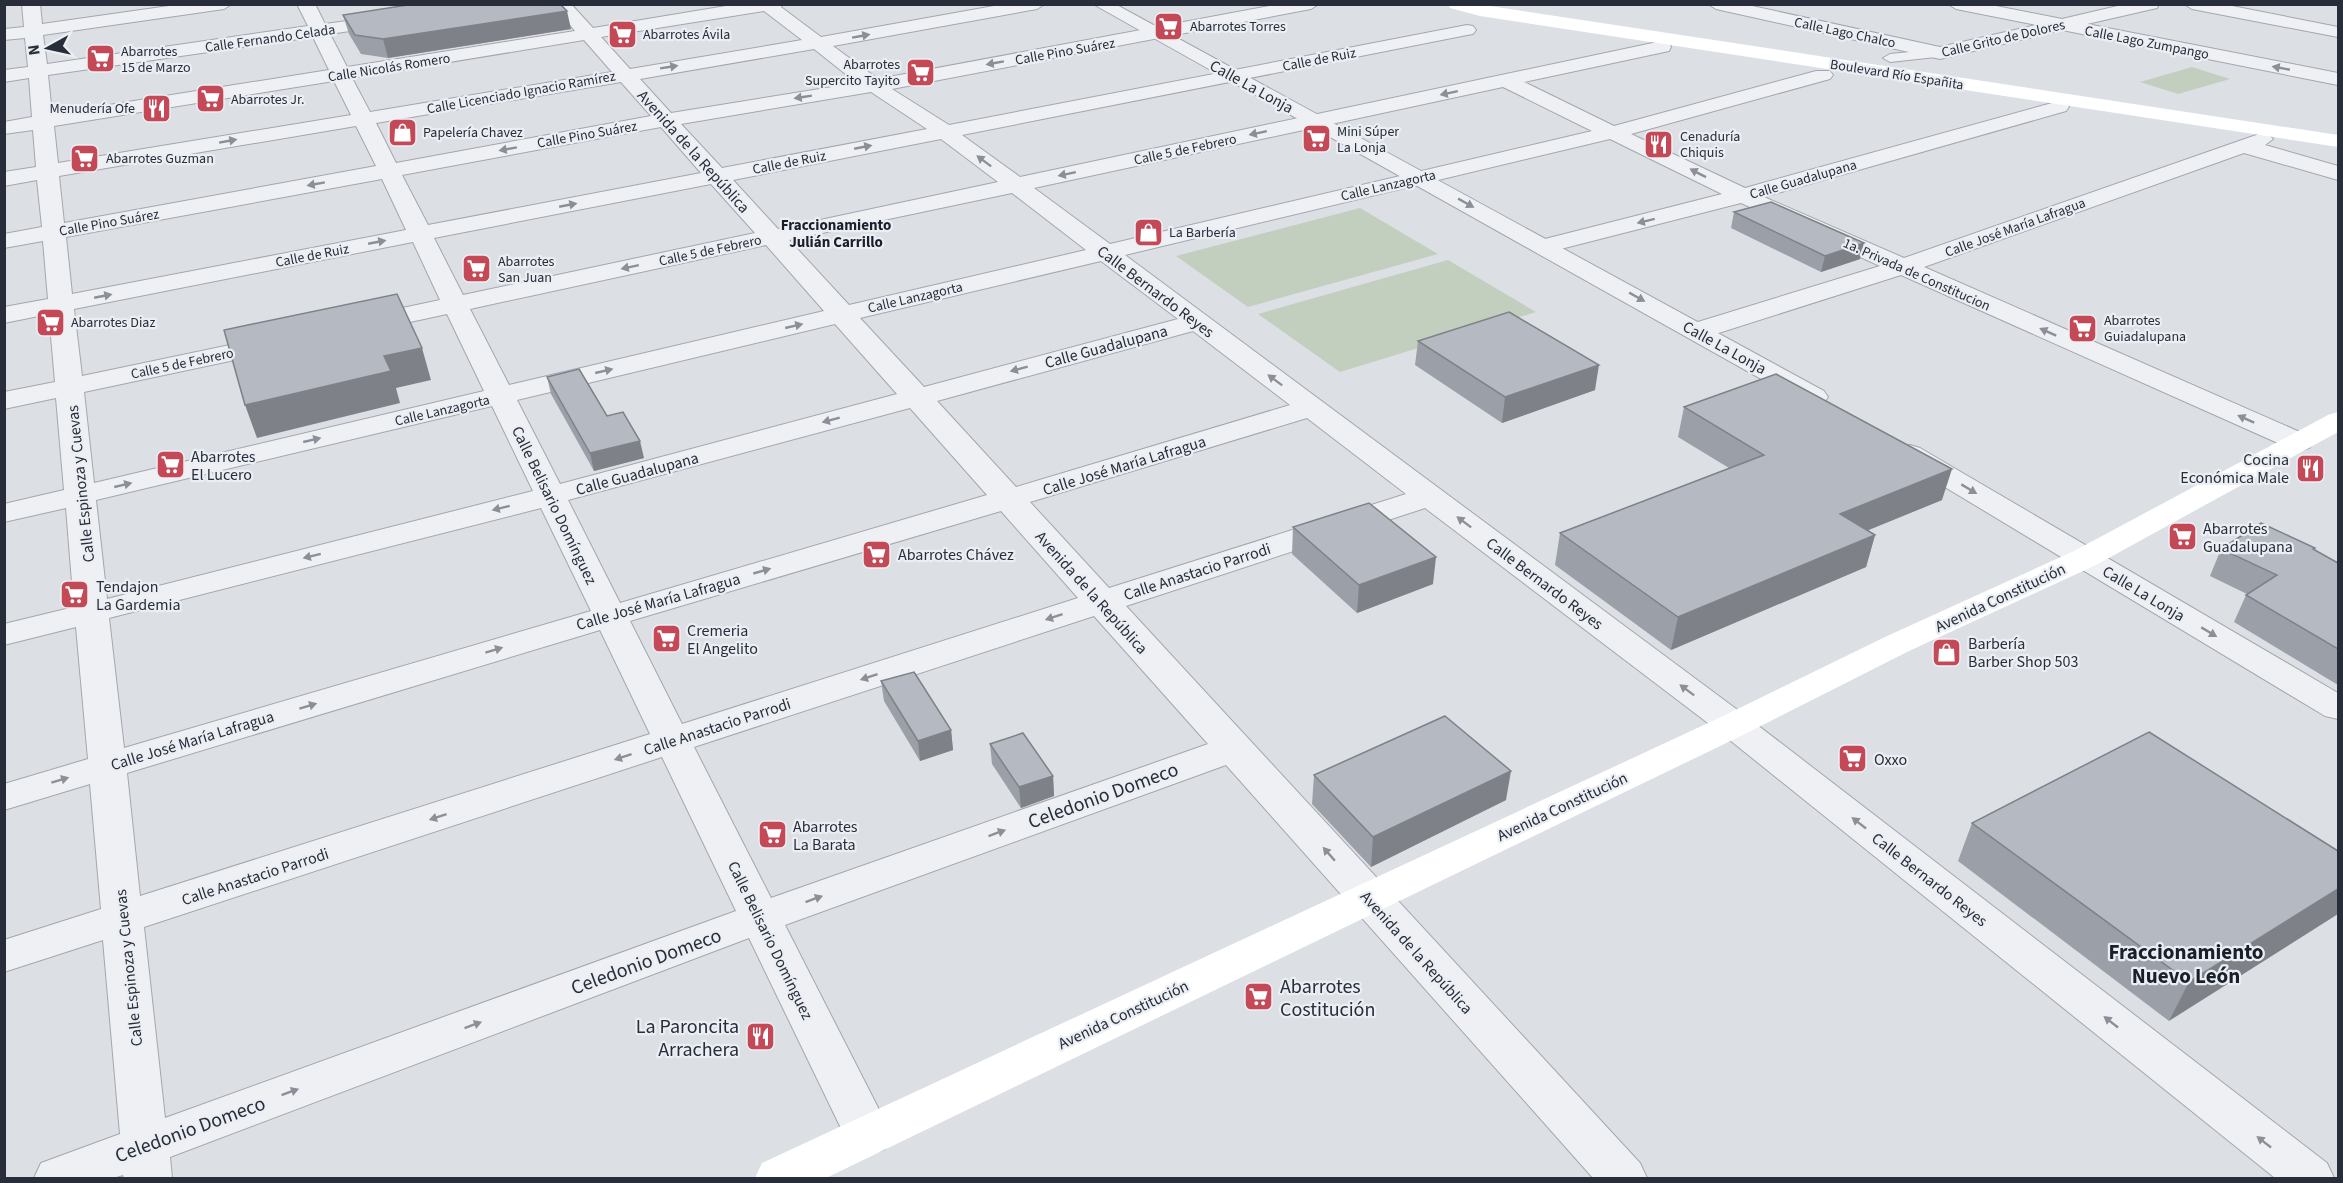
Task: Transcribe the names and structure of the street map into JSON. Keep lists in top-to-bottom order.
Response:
{
  "streets": {
    "main road": ["Boulevard Río Españita", "Avenida Constitución"],
    "street": [
      "Calle Lago Chalco",
      "Calle Fernando Celada",
      "Calle Grito de Dolores",
      "Calle Lago Zumpango",
      "Calle Pino Suárez",
      "Calle de Ruiz",
      "Calle Nicolás Romero",
      "Calle La Lonja",
      "Calle Licenciado Ignacio Ramírez",
      "Calle 5 de Febrero",
      "Avenida de la República",
      "Calle Guadalupana",
      "Calle Lanzagorta",
      "Calle José María Lafragua",
      "1a. Privada de Constitucion",
      "Calle Bernardo Reyes",
      "Calle Espinoza y Cuevas",
      "Calle Belisario Domínguez",
      "Calle Anastacio Parrodi",
      "Celedonio Domeco"
    ]
  },
  "crossings": [
    ["Calle Lago Chalco", "Calle Grito de Dolores"],
    ["Calle Fernando Celada", "Calle Espinoza y Cuevas"],
    ["Calle Fernando Celada", "Calle Belisario Domínguez"],
    ["Calle Grito de Dolores", "Calle Lago Zumpango"],
    ["Calle Pino Suárez", "Calle La Lonja"],
    ["Calle Pino Suárez", "Avenida de la República"],
    ["Calle Pino Suárez", "Calle Bernardo Reyes"],
    ["Calle Pino Suárez", "Calle Espinoza y Cuevas"],
    ["Calle Pino Suárez", "Calle Belisario Domínguez"],
    ["Calle de Ruiz", "Calle La Lonja"],
    ["Calle de Ruiz", "Avenida de la República"],
    ["Calle de Ruiz", "Calle Bernardo Reyes"],
    ["Calle de Ruiz", "Calle Espinoza y Cuevas"],
    ["Calle de Ruiz", "Calle Belisario Domínguez"],
    ["Calle Nicolás Romero", "Avenida de la República"],
    ["Calle Nicolás Romero", "Calle Bernardo Reyes"],
    ["Calle Nicolás Romero", "Calle Espinoza y Cuevas"],
    ["Calle Nicolás Romero", "Calle Belisario Domínguez"],
    ["Calle La Lonja", "Calle 5 de Febrero"],
    ["Calle La Lonja", "Calle Guadalupana"],
    ["Calle La Lonja", "Calle Lanzagorta"],
    ["Calle La Lonja", "Calle José María Lafragua"],
    ["Calle La Lonja", "Avenida Constitución"],
    ["Calle Licenciado Ignacio Ramírez", "Avenida de la República"],
    ["Calle Licenciado Ignacio Ramírez", "Calle Bernardo Reyes"],
    ["Calle Licenciado Ignacio Ramírez", "Calle Espinoza y Cuevas"],
    ["Calle Licenciado Ignacio Ramírez", "Calle Belisario Domínguez"],
    ["Calle 5 de Febrero", "Avenida de la República"],
    ["Calle 5 de Febrero", "1a. Privada de Constitucion"],
    ["Calle 5 de Febrero", "Calle Bernardo Reyes"],
    ["Calle 5 de Febrero", "Calle Espinoza y Cuevas"],
    ["Calle 5 de Febrero", "Calle Belisario Domínguez"],
    ["Avenida de la República", "Calle Guadalupana"],
    ["Avenida de la República", "Calle Lanzagorta"],
    ["Avenida de la República", "Calle José María Lafragua"],
    ["Avenida de la República", "Calle Anastacio Parrodi"],
    ["Avenida de la República", "Avenida Constitución"],
    ["Avenida de la República", "Celedonio Domeco"],
    ["Calle Guadalupana", "1a. Privada de Constitucion"],
    ["Calle Guadalupana", "Calle Bernardo Reyes"],
    ["Calle Guadalupana", "Calle Espinoza y Cuevas"],
    ["Calle Guadalupana", "Calle Belisario Domínguez"],
    ["Calle Lanzagorta", "1a. Privada de Constitucion"],
    ["Calle Lanzagorta", "Calle Bernardo Reyes"],
    ["Calle Lanzagorta", "Calle Espinoza y Cuevas"],
    ["Calle Lanzagorta", "Calle Belisario Domínguez"],
    ["Calle José María Lafragua", "1a. Privada de Constitucion"],
    ["Calle José María Lafragua", "Calle Bernardo Reyes"],
    ["Calle José María Lafragua", "Calle Espinoza y Cuevas"],
    ["Calle José María Lafragua", "Calle Belisario Domínguez"],
    ["1a. Privada de Constitucion", "Avenida Constitución"],
    ["Calle Bernardo Reyes", "Calle Anastacio Parrodi"],
    ["Calle Bernardo Reyes", "Avenida Constitución"],
    ["Calle Espinoza y Cuevas", "Calle Anastacio Parrodi"],
    ["Calle Espinoza y Cuevas", "Celedonio Domeco"],
    ["Calle Belisario Domínguez", "Calle Anastacio Parrodi"],
    ["Calle Belisario Domínguez", "Avenida Constitución"],
    ["Calle Belisario Domínguez", "Celedonio Domeco"]
  ],
  "one_way": [
    "Calle Pino Suárez",
    "Calle de Ruiz",
    "Calle La Lonja",
    "Calle Licenciado Ignacio Ramírez",
    "Calle 5 de Febrero",
    "Calle Guadalupana",
    "Calle Lanzagorta",
    "Calle José María Lafragua",
    "1a. Privada de Constitucion",
    "Calle Bernardo Reyes",
    "Calle Anastacio Parrodi",
    "Celedonio Domeco"
  ],
  "districts": ["Fraccionamiento Julián Carrillo", "Fraccionamiento Nuevo León"],
  "places": {
    "supermarket": [
      "Abarrotes Torres",
      "Abarrotes Ávila",
      "Abarrotes 15 de Marzo",
      "Abarrotes Supercito Tayito",
      "Abarrotes Jr.",
      "Mini Súper La Lonja",
      "Abarrotes Guzman",
      "Abarrotes San Juan",
      "Abarrotes Diaz",
      "Abarrotes Guiadalupana",
      "Abarrotes El Lucero",
      "Abarrotes Guadalupana",
      "Abarrotes Chávez",
      "Tendajon La Gardemia",
      "Cremeria El Angelito",
      "Oxxo",
      "Abarrotes La Barata",
      "Abarrotes Costitución"
    ],
    "restaurant": [
      "Menudería Ofe",
      "Cenaduría Chiquis",
      "Cocina Económica Male",
      "La Paroncita Arrachera"
    ],
    "shop": ["Papelería Chavez", "La Barbería", "Barbería Barber Shop 503"]
  },
  "north": "left"
}
